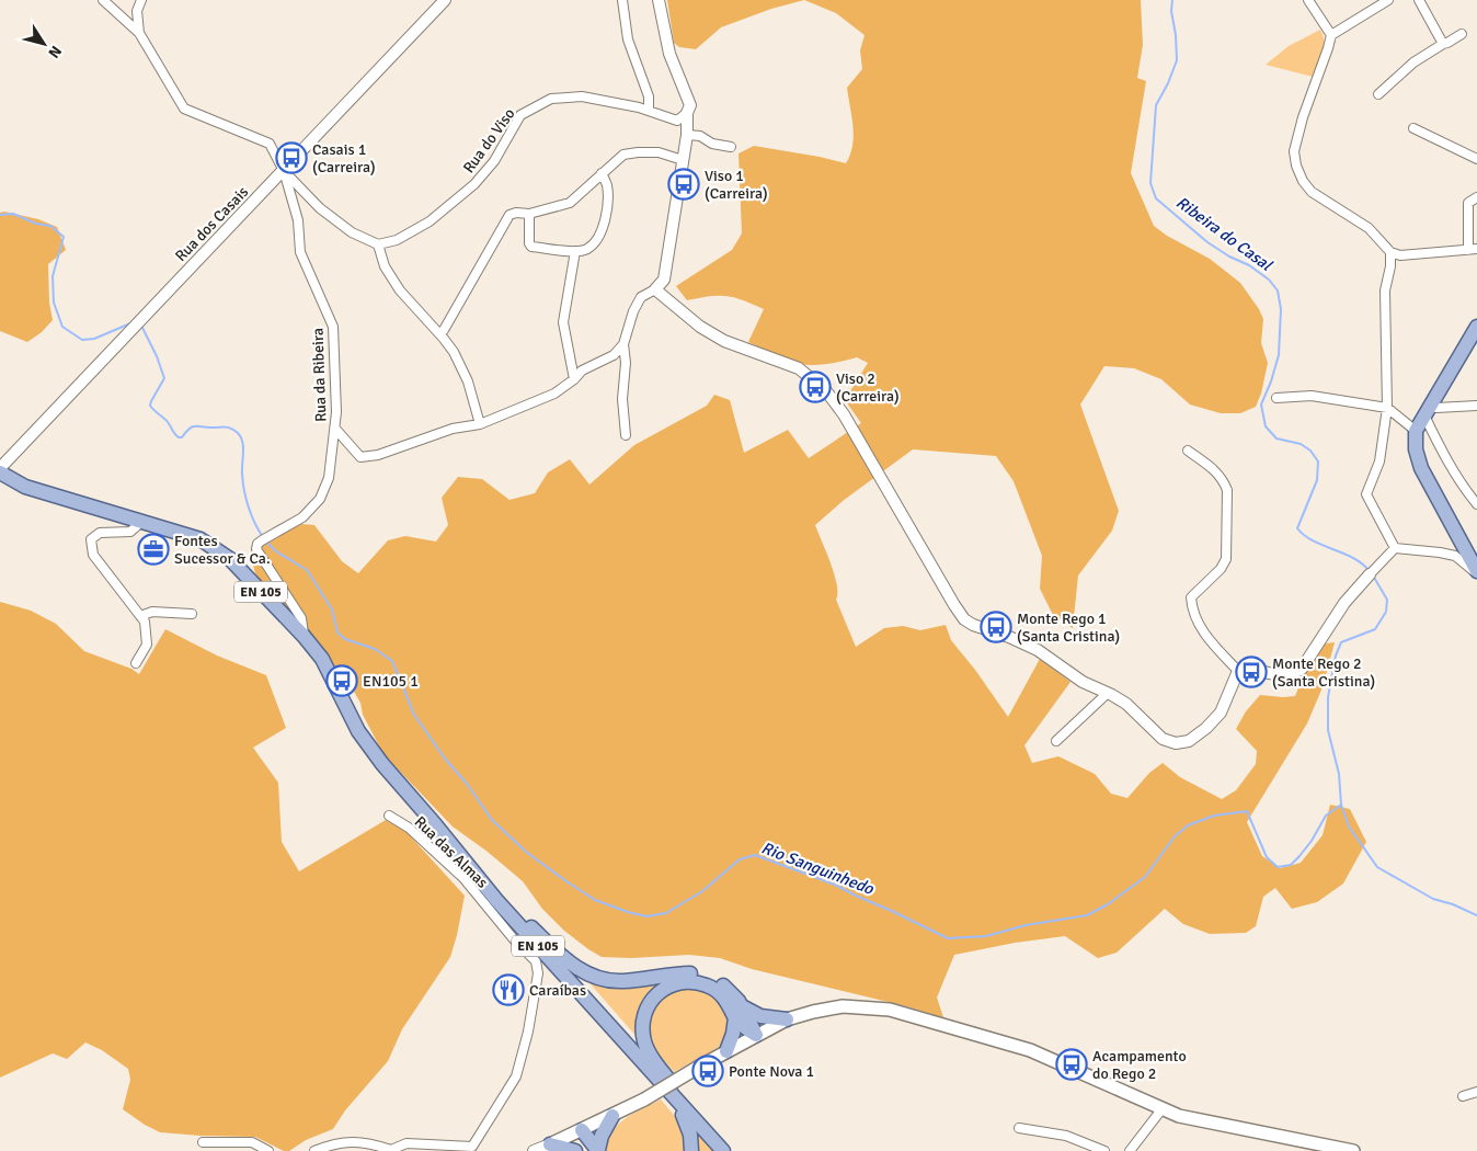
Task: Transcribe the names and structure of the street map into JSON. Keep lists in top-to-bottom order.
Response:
{
  "streets": {
    "main road": ["EN 105"],
    "street": [
      "Rua do Viso",
      "Rua dos Casais",
      "Rua da Ribeira",
      "Rua das Almas"
    ]
  },
  "crossings": [
    ["Rua dos Casais", "Rua da Ribeira"],
    ["Rua dos Casais", "EN 105"],
    ["Rua da Ribeira", "EN 105"]
  ],
  "water": ["Ribeira do Casal", "Rio Sanguinhedo"],
  "places": {
    "bus stop": [
      "Casais 1 (Carreira)",
      "Viso 1 (Carreira)",
      "Viso 2 (Carreira)",
      "Monte Rego 1 (Santa Cristina)",
      "Monte Rego 2 (Santa Cristina)",
      "EN105 1",
      "Acampamento do Rego 2",
      "Ponte Nova 1"
    ],
    "office": ["Fontes Sucessor & Ca."],
    "restaurant": ["Caraíbas"]
  },
  "north": "bottom right"
}
